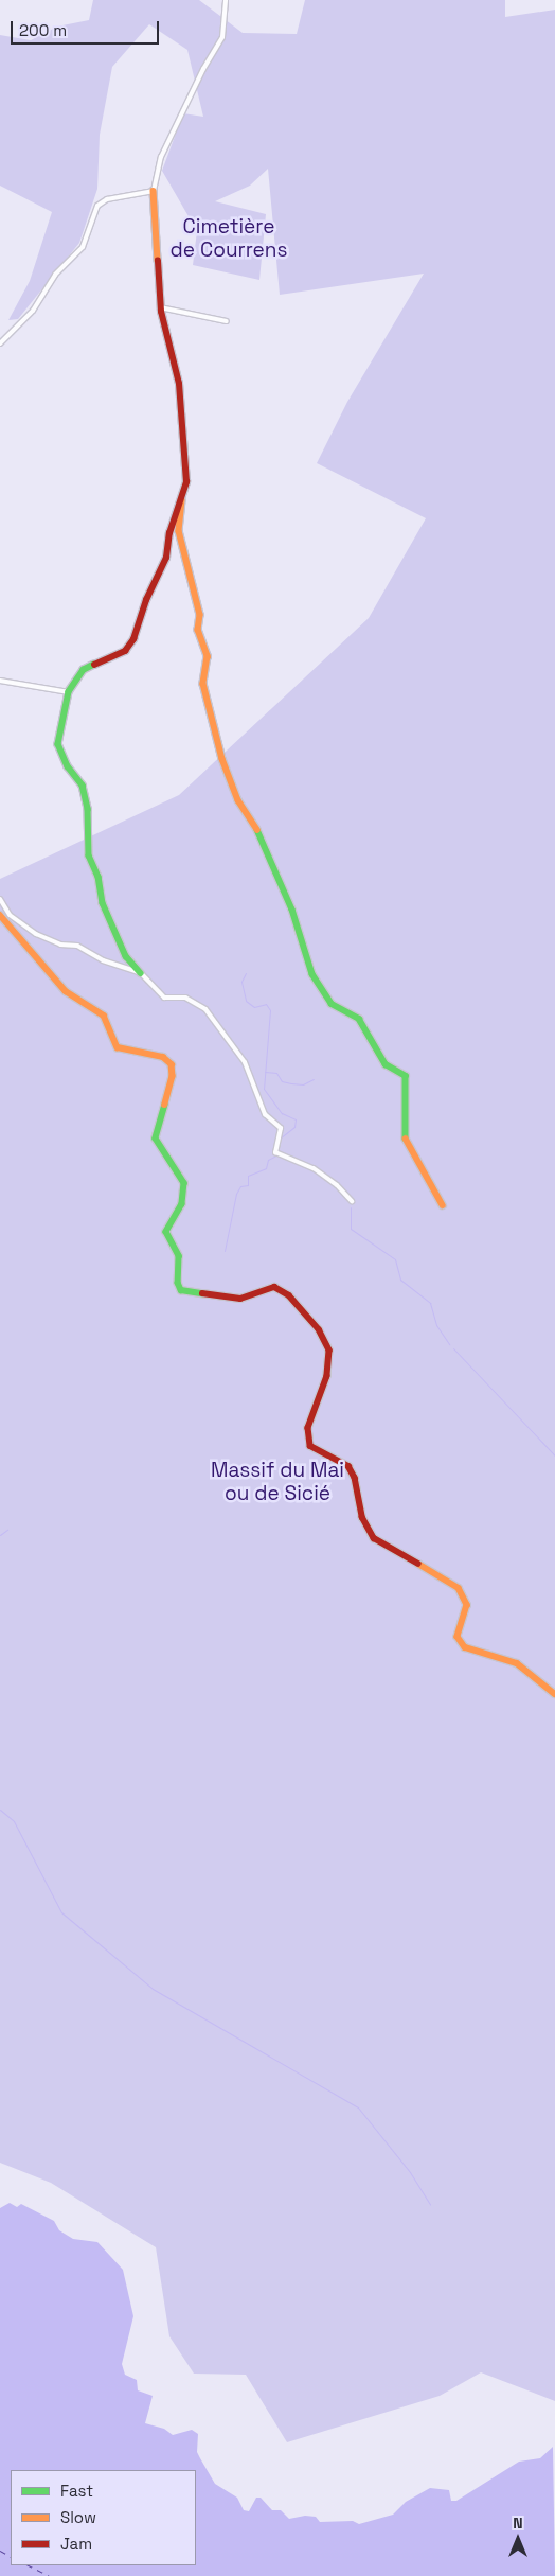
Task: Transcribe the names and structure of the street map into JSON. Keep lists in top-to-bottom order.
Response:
{
  "parks": ["Cimetière de Courrens", "Massif du Mai ou de Sicié"],
  "legend": ["Fast", "Slow", "Jam"],
  "scale_bar": "200 m",
  "north": "top"
}
